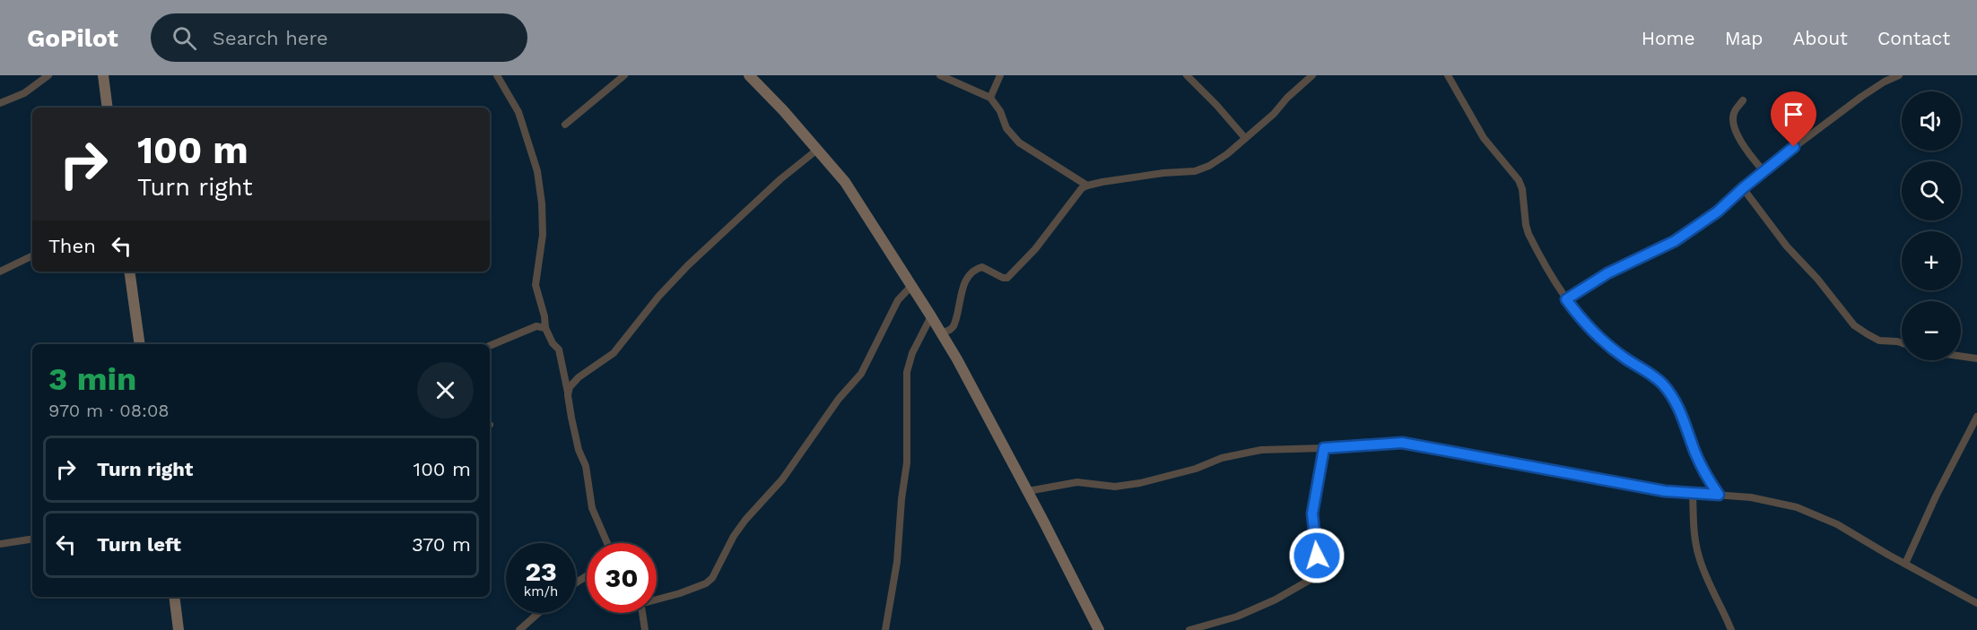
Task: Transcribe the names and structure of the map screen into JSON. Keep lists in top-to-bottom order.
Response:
{
  "page": {
    "header": "GoPilot",
    "search": "Search here",
    "nav": [
      "Home",
      "Map",
      "About",
      "Contact"
    ],
    "map_buttons": ["+", "−"],
    "turn": ["100 m", "Turn right"],
    "then": "Then",
    "heading": ["3 min", "970 m · 08:08"],
    "list": [
      {
        "name": "Turn right",
        "value": "100 m"
      },
      {
        "name": "Turn left",
        "value": "370 m"
      }
    ],
    "speed": "23 km/h",
    "limit": "30"
  }
}
